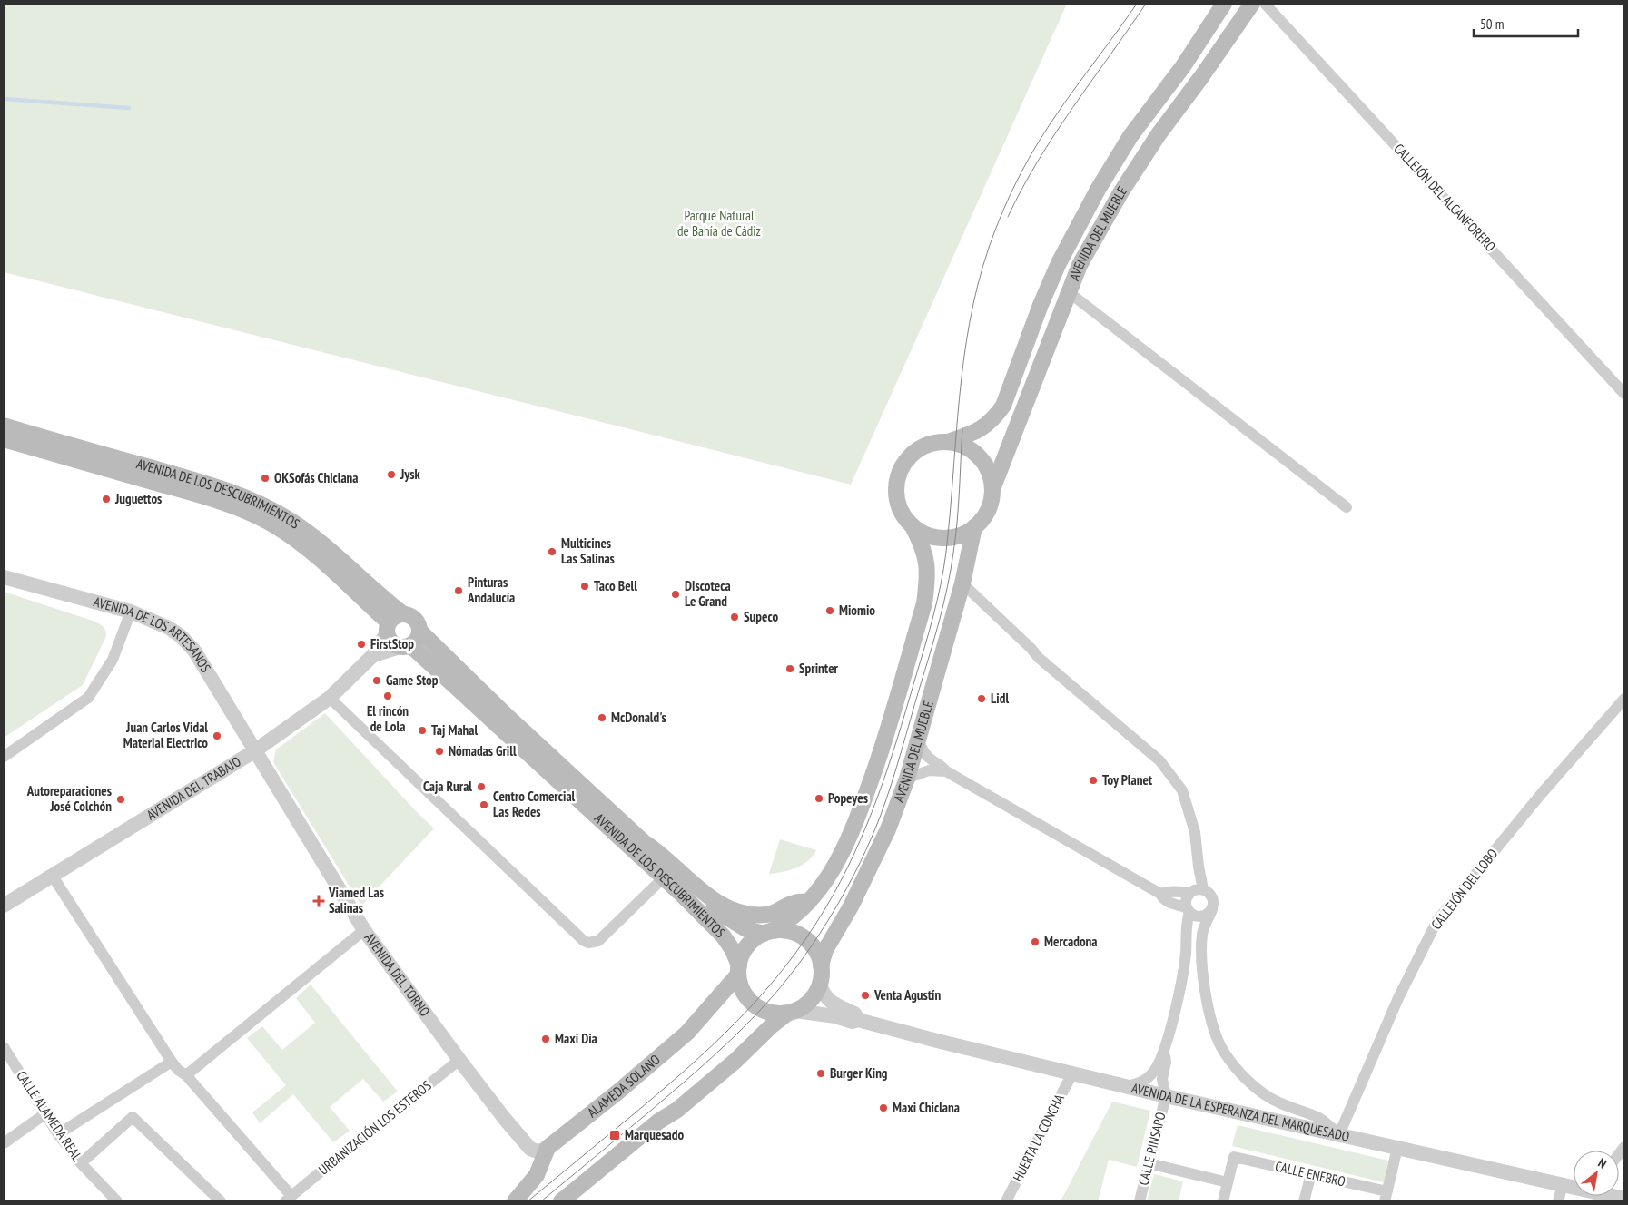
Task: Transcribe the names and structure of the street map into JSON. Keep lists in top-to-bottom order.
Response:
{
  "streets": {
    "main road": ["AVENIDA DEL MUEBLE", "AVENIDA DE LOS DESCUBRIMIENTOS", "ALAMEDA SOLANO"],
    "street": [
      "CALLEJÓN DEL ALCANFORERO",
      "AVENIDA DE LOS ARTESANOS",
      "AVENIDA DEL TRABAJO",
      "CALLEJÓN DEL LOBO",
      "AVENIDA DEL TORNO",
      "AVENIDA DE LA ESPERANZA DEL MARQUESADO",
      "CALLE ALAMEDA REAL",
      "URBANIZACIÓN LOS ESTEROS",
      "HUERTA LA CONCHA",
      "CALLE PINSAPO",
      "CALLE ENEBRO"
    ]
  },
  "crossings": [
    ["AVENIDA DEL MUEBLE", "AVENIDA DE LOS DESCUBRIMIENTOS"],
    ["AVENIDA DEL MUEBLE", "ALAMEDA SOLANO"],
    ["AVENIDA DE LOS DESCUBRIMIENTOS", "ALAMEDA SOLANO"],
    ["AVENIDA DE LOS ARTESANOS", "AVENIDA DEL TRABAJO"],
    ["AVENIDA DE LOS ARTESANOS", "AVENIDA DEL TORNO"],
    ["AVENIDA DEL TRABAJO", "AVENIDA DEL TORNO"],
    ["CALLEJÓN DEL LOBO", "AVENIDA DE LA ESPERANZA DEL MARQUESADO"],
    ["AVENIDA DEL TORNO", "ALAMEDA SOLANO"],
    ["AVENIDA DEL TORNO", "URBANIZACIÓN LOS ESTEROS"],
    ["AVENIDA DE LA ESPERANZA DEL MARQUESADO", "HUERTA LA CONCHA"],
    ["AVENIDA DE LA ESPERANZA DEL MARQUESADO", "CALLE PINSAPO"]
  ],
  "parks": ["Parque Natural de Bahía de Cádiz"],
  "places": {
    "other": [
      "Jysk",
      "OKSofás Chiclana",
      "Juguettos",
      "Multicines Las Salinas",
      "Taco Bell",
      "Pinturas Andalucía",
      "Discoteca Le Grand",
      "Miomio",
      "Supeco",
      "FirstStop",
      "Sprinter",
      "Game Stop",
      "El rincón de Lola",
      "Lidl",
      "McDonald's",
      "Taj Mahal",
      "Juan Carlos Vidal Material Electrico",
      "Nómadas Grill",
      "Toy Planet",
      "Caja Rural",
      "Popeyes",
      "Autoreparaciones José Colchón",
      "Centro Comercial Las Redes",
      "Mercadona",
      "Venta Agustín",
      "Maxi Dia",
      "Burger King",
      "Maxi Chiclana"
    ],
    "health": ["Viamed Las Salinas"],
    "transit": ["Marquesado"]
  },
  "scale_bar": "50 m",
  "north": "top right"
}
